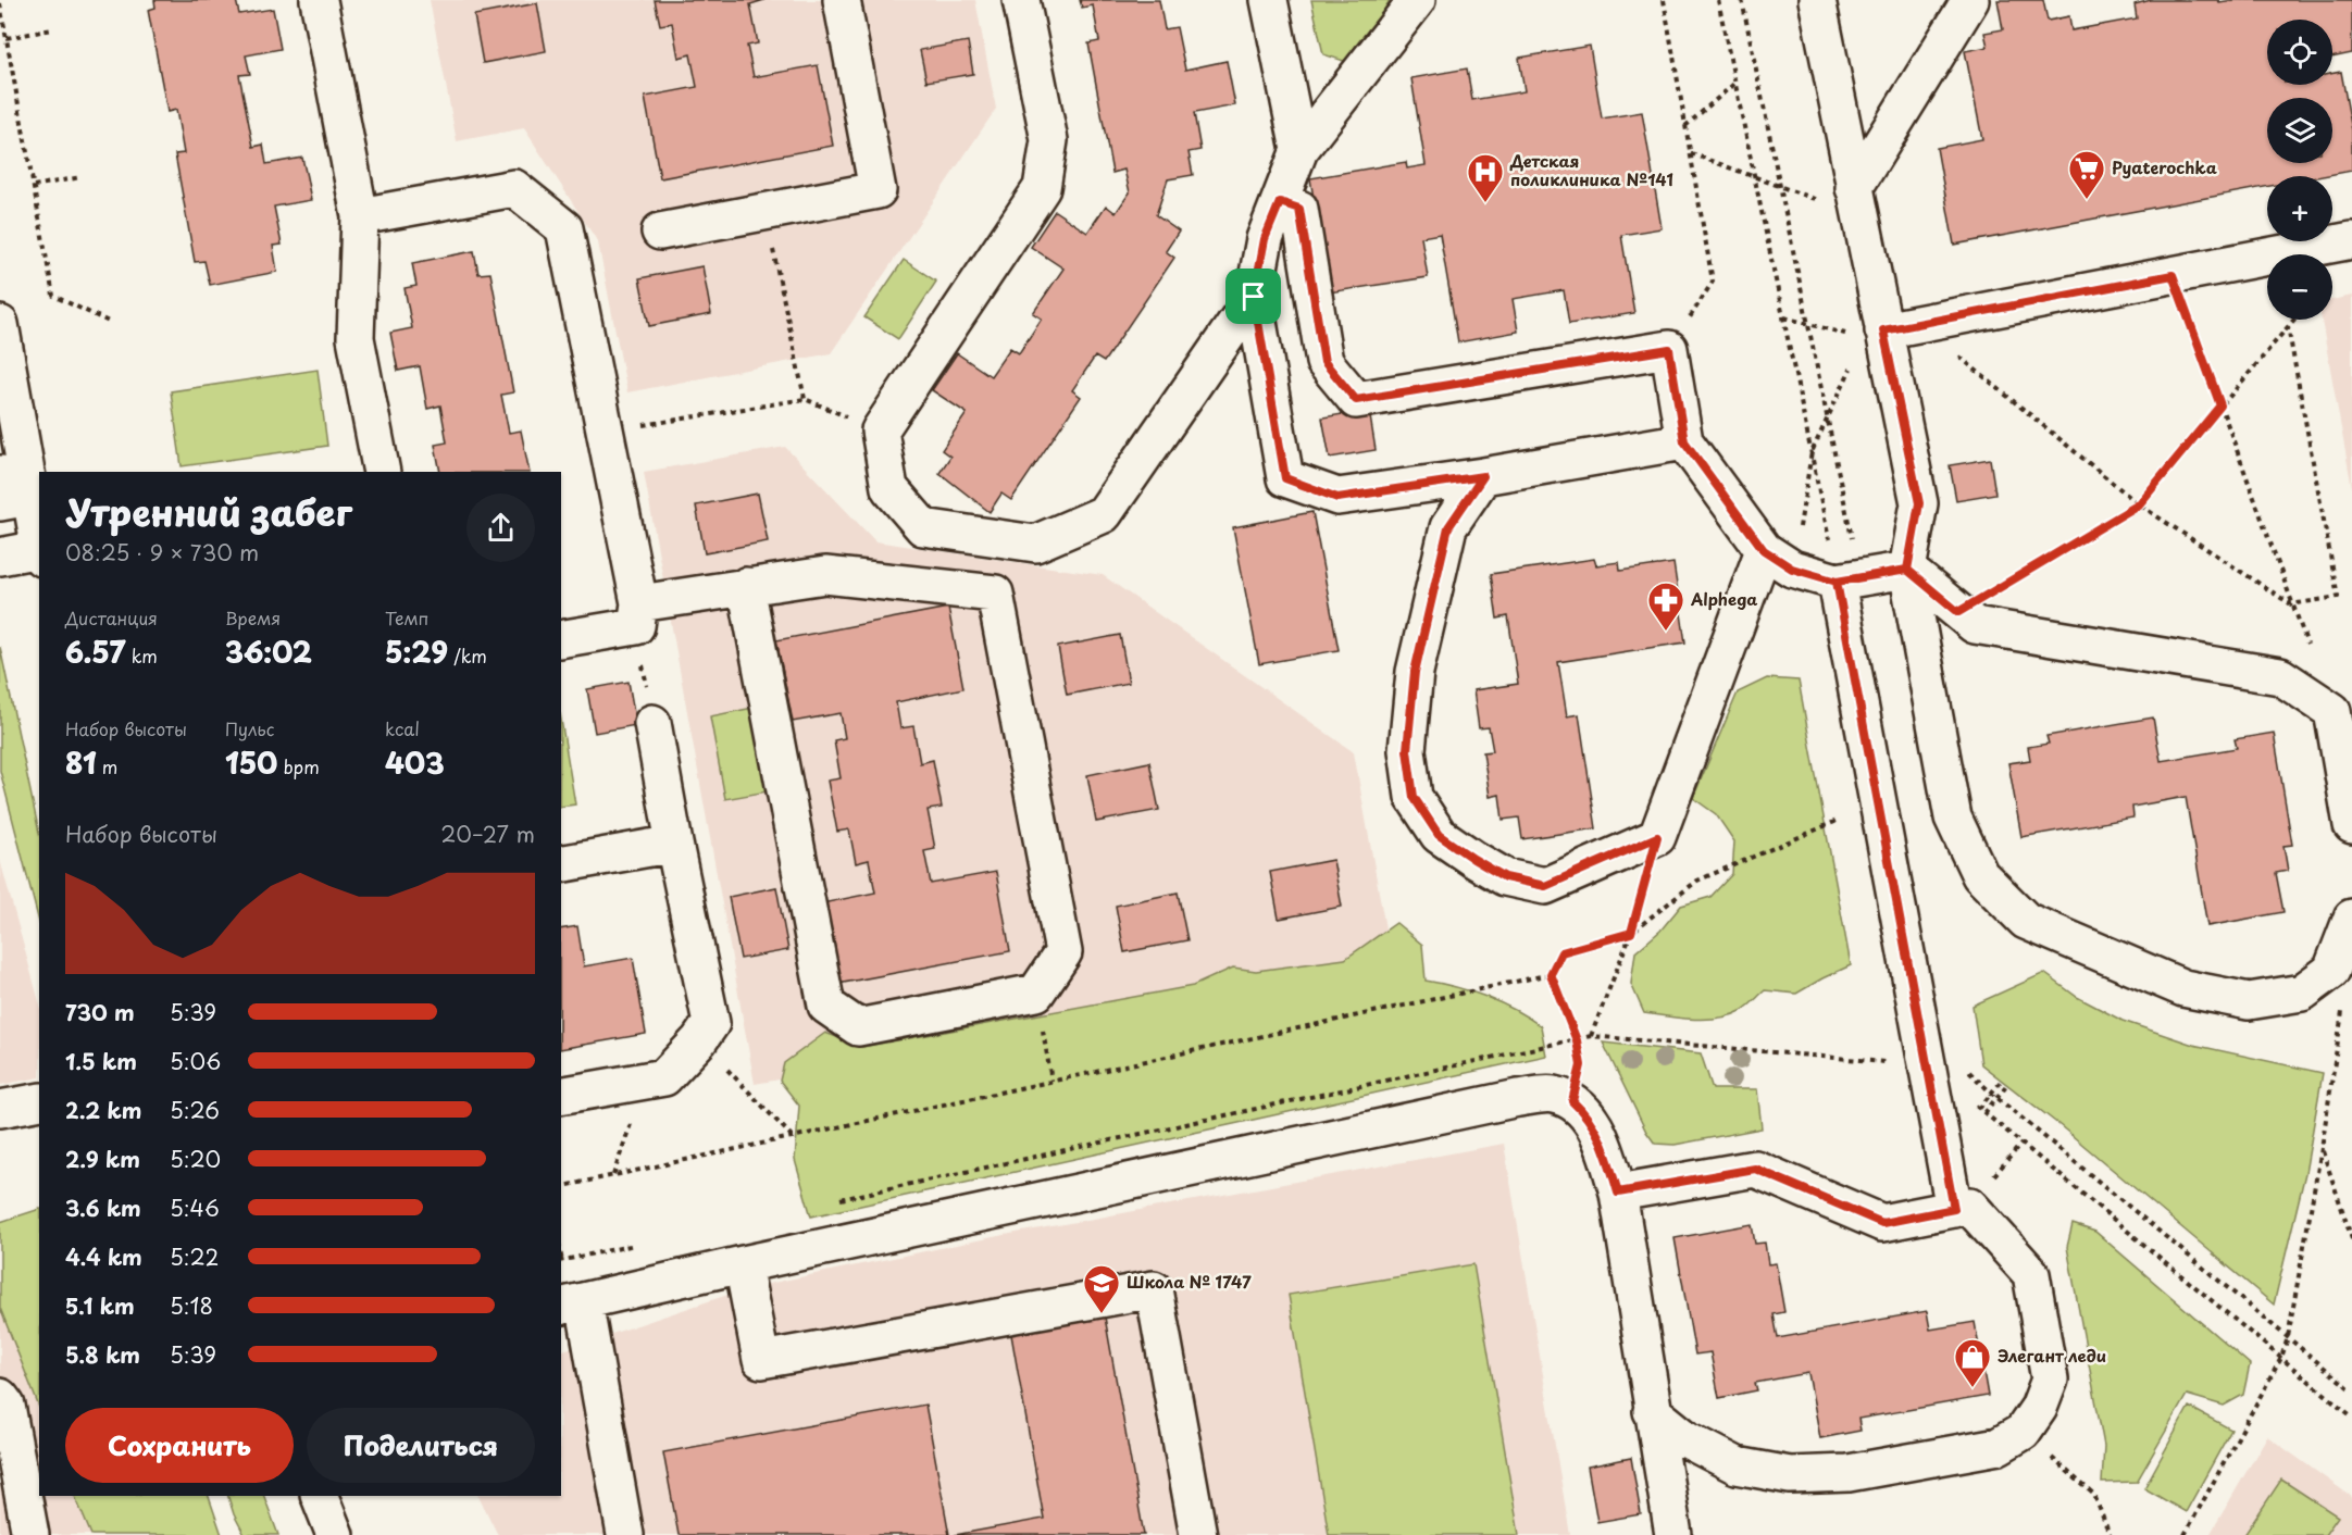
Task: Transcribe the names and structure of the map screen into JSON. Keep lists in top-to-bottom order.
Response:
{
  "places": {
    "supermarket": ["Pyaterochka"],
    "hospital": ["Детская поликлиника №141"],
    "pharmacy": ["Alphega"],
    "school or university": ["Школа № 1747"],
    "shop": ["Элегант леди"]
  },
  "page": {
    "map_buttons": ["+", "−"],
    "heading": ["Утренний забег", "08:25 · 9 × 730 m"],
    "stats": [
      ["Дистанция", "6.57 km"],
      ["Время", "36:02"],
      ["Темп", "5:29 /km"],
      ["Набор высоты", "81 m"],
      ["Пульс", "150 bpm"],
      ["kcal", "403"]
    ],
    "chart": ["Набор высоты", "20–27 m"],
    "list": [
      {
        "name": "730 m",
        "note": "5:39"
      },
      {
        "name": "1.5 km",
        "note": "5:06"
      },
      {
        "name": "2.2 km",
        "note": "5:26"
      },
      {
        "name": "2.9 km",
        "note": "5:20"
      },
      {
        "name": "3.6 km",
        "note": "5:46"
      },
      {
        "name": "4.4 km",
        "note": "5:22"
      },
      {
        "name": "5.1 km",
        "note": "5:18"
      },
      {
        "name": "5.8 km",
        "note": "5:39"
      }
    ],
    "buttons": ["Сохранить", "Поделиться"]
  }
}
